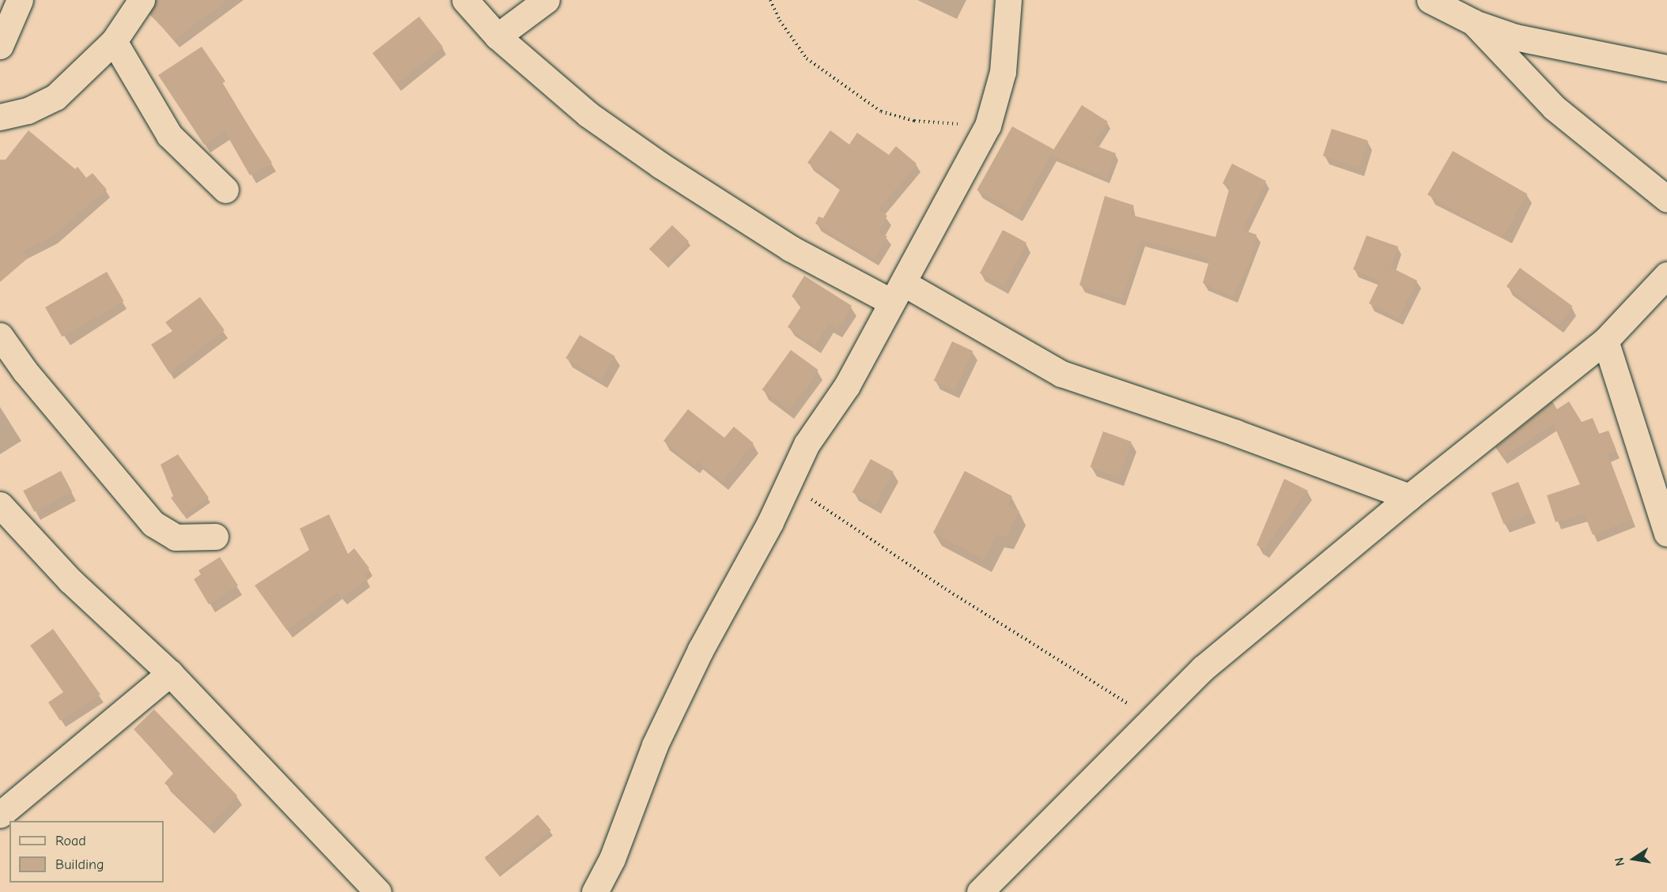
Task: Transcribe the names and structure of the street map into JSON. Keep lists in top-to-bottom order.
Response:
{
  "legend": ["Road", "Building"],
  "north": "left"
}
